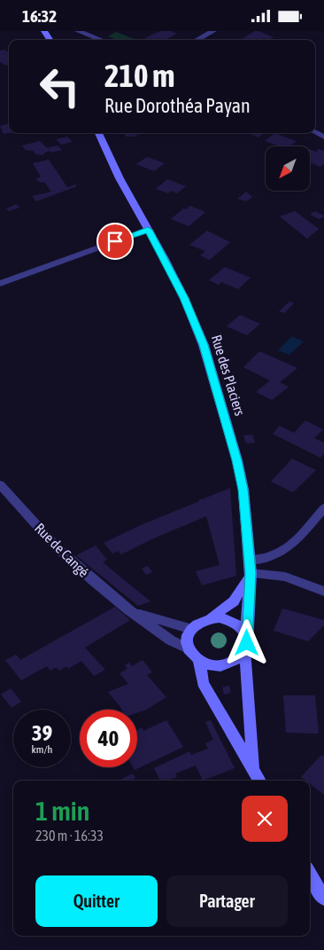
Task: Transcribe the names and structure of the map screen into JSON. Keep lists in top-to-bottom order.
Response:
{
  "streets": {
    "street": ["Rue des Placiers", "Rue de Cangé"]
  },
  "crossings": [
    ["Rue des Placiers", "Rue de Cangé"]
  ],
  "north": "bottom left",
  "page": {
    "status": "16:32",
    "turn": ["210 m", "Rue Dorothéa Payan"],
    "speed": "39 km/h",
    "limit": "40",
    "heading": ["1 min", "230 m · 16:33"],
    "buttons": ["Quitter", "Partager"]
  }
}
